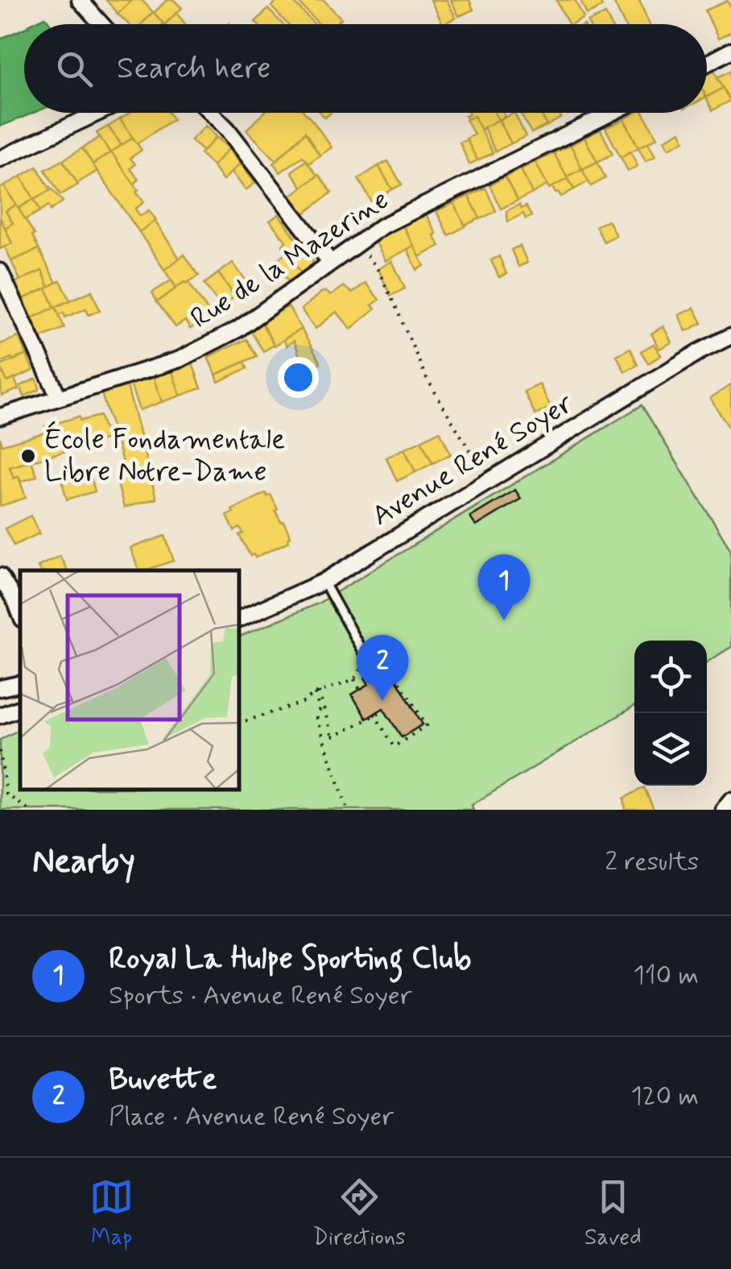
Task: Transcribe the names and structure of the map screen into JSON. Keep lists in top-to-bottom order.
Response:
{
  "streets": {
    "street": ["Rue de la Mazerine", "Avenue René Soyer"]
  },
  "places": ["École Fondamentale Libre Notre-Dame"],
  "page": {
    "search": "Search here",
    "pins": ["1", "2"],
    "heading": ["Nearby", "2 results"],
    "list": [
      {
        "mark": "1",
        "name": "Royal La Hulpe Sporting Club",
        "note": "Sports · Avenue René Soyer",
        "value": "110 m"
      },
      {
        "mark": "2",
        "name": "Buvette",
        "note": "Place · Avenue René Soyer",
        "value": "120 m"
      }
    ],
    "nav": ["Map", "Directions", "Saved"]
  }
}
